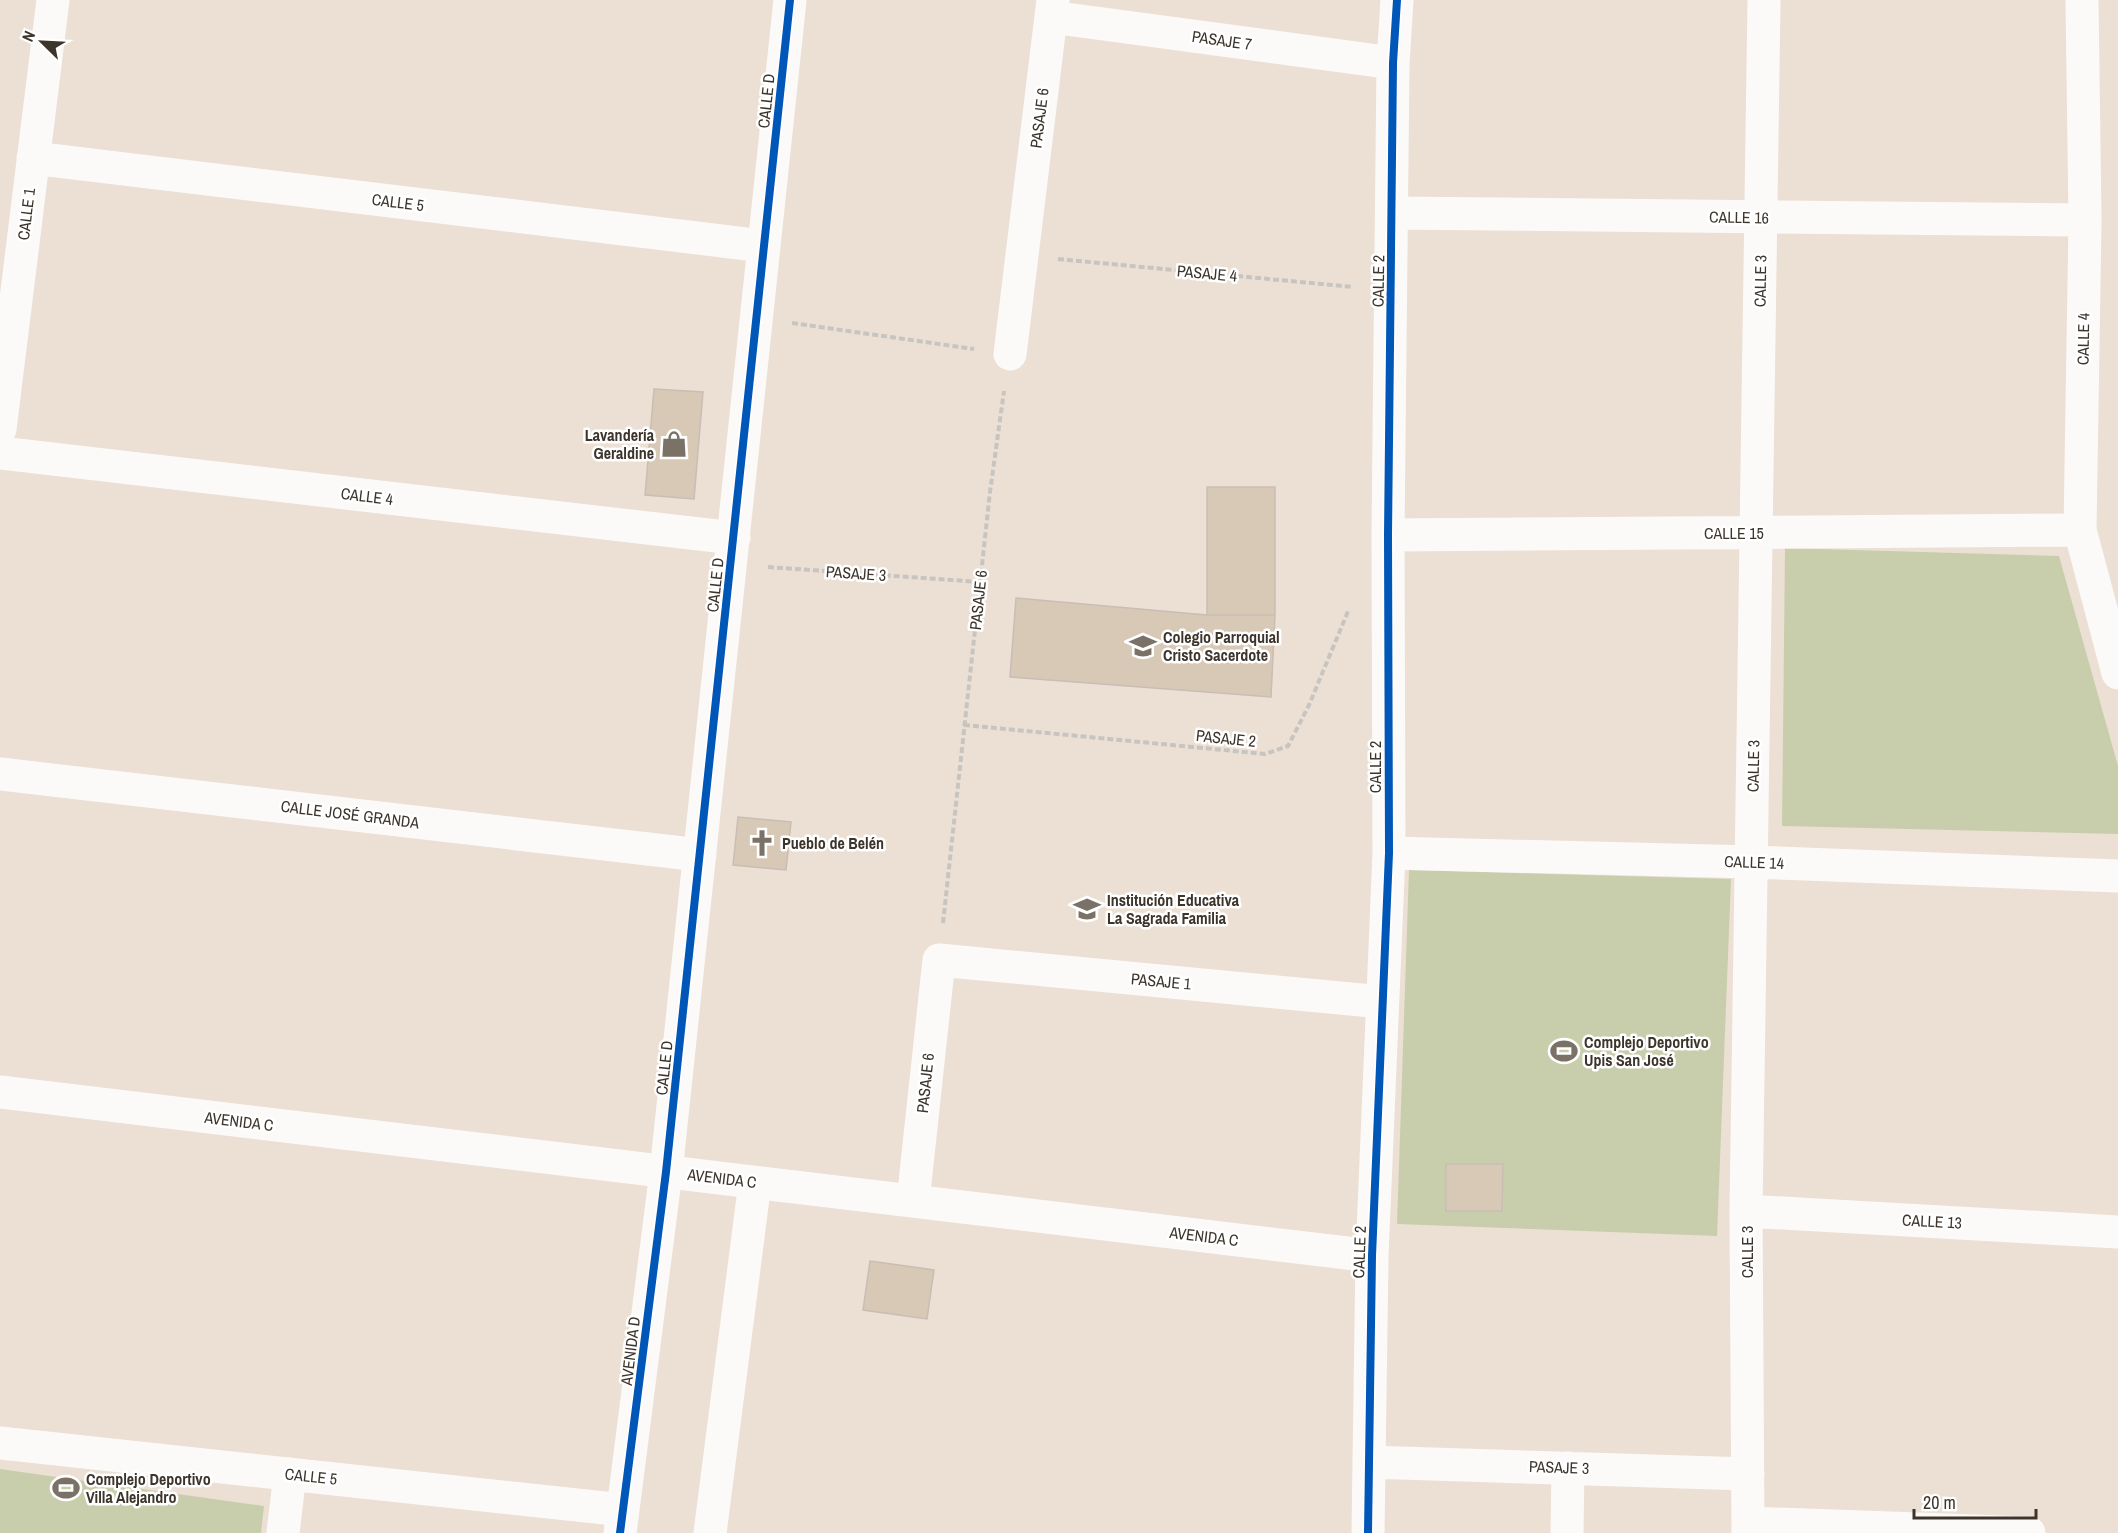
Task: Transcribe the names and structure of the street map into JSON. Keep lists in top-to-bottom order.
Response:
{
  "streets": {
    "street": [
      "PASAJE 7",
      "CALLE D",
      "PASAJE 6",
      "CALLE 5",
      "CALLE 1",
      "CALLE 16",
      "CALLE 2",
      "CALLE 3",
      "CALLE 4",
      "CALLE 15",
      "PASAJE 3",
      "CALLE JOSÉ GRANDA",
      "CALLE 14",
      "PASAJE 1",
      "AVENIDA C",
      "CALLE 13",
      "AVENIDA D"
    ],
    "path": ["PASAJE 4", "PASAJE 2"]
  },
  "crossings": [
    ["PASAJE 7", "PASAJE 6"],
    ["PASAJE 7", "CALLE 2"],
    ["CALLE D", "CALLE 5"],
    ["CALLE D", "CALLE 4"],
    ["CALLE D", "PASAJE 3"],
    ["CALLE D", "CALLE JOSÉ GRANDA"],
    ["CALLE D", "AVENIDA C"],
    ["CALLE D", "AVENIDA D"],
    ["PASAJE 6", "PASAJE 4"],
    ["PASAJE 6", "PASAJE 3"],
    ["PASAJE 6", "PASAJE 2"],
    ["PASAJE 6", "PASAJE 1"],
    ["PASAJE 6", "AVENIDA C"],
    ["CALLE 5", "CALLE 1"],
    ["CALLE 5", "AVENIDA D"],
    ["CALLE 16", "CALLE 2"],
    ["CALLE 16", "CALLE 3"],
    ["CALLE 16", "CALLE 4"],
    ["PASAJE 4", "CALLE 2"],
    ["CALLE 2", "CALLE 15"],
    ["CALLE 2", "PASAJE 3"],
    ["CALLE 2", "CALLE 14"],
    ["CALLE 2", "PASAJE 1"],
    ["CALLE 2", "AVENIDA C"],
    ["CALLE 3", "CALLE 15"],
    ["CALLE 3", "PASAJE 3"],
    ["CALLE 3", "CALLE 14"],
    ["CALLE 3", "CALLE 13"],
    ["CALLE 4", "CALLE 15"],
    ["CALLE 4", "PASAJE 3"],
    ["AVENIDA C", "AVENIDA D"]
  ],
  "places": {
    "shop": ["Lavandería Geraldine"],
    "school or university": ["Colegio Parroquial Cristo Sacerdote", "Institución Educativa La Sagrada Familia"],
    "church": ["Pueblo de Belén"],
    "sports": ["Complejo Deportivo Upis San José", "Complejo Deportivo Villa Alejandro"]
  },
  "scale_bar": "20 m",
  "north": "top left"
}
